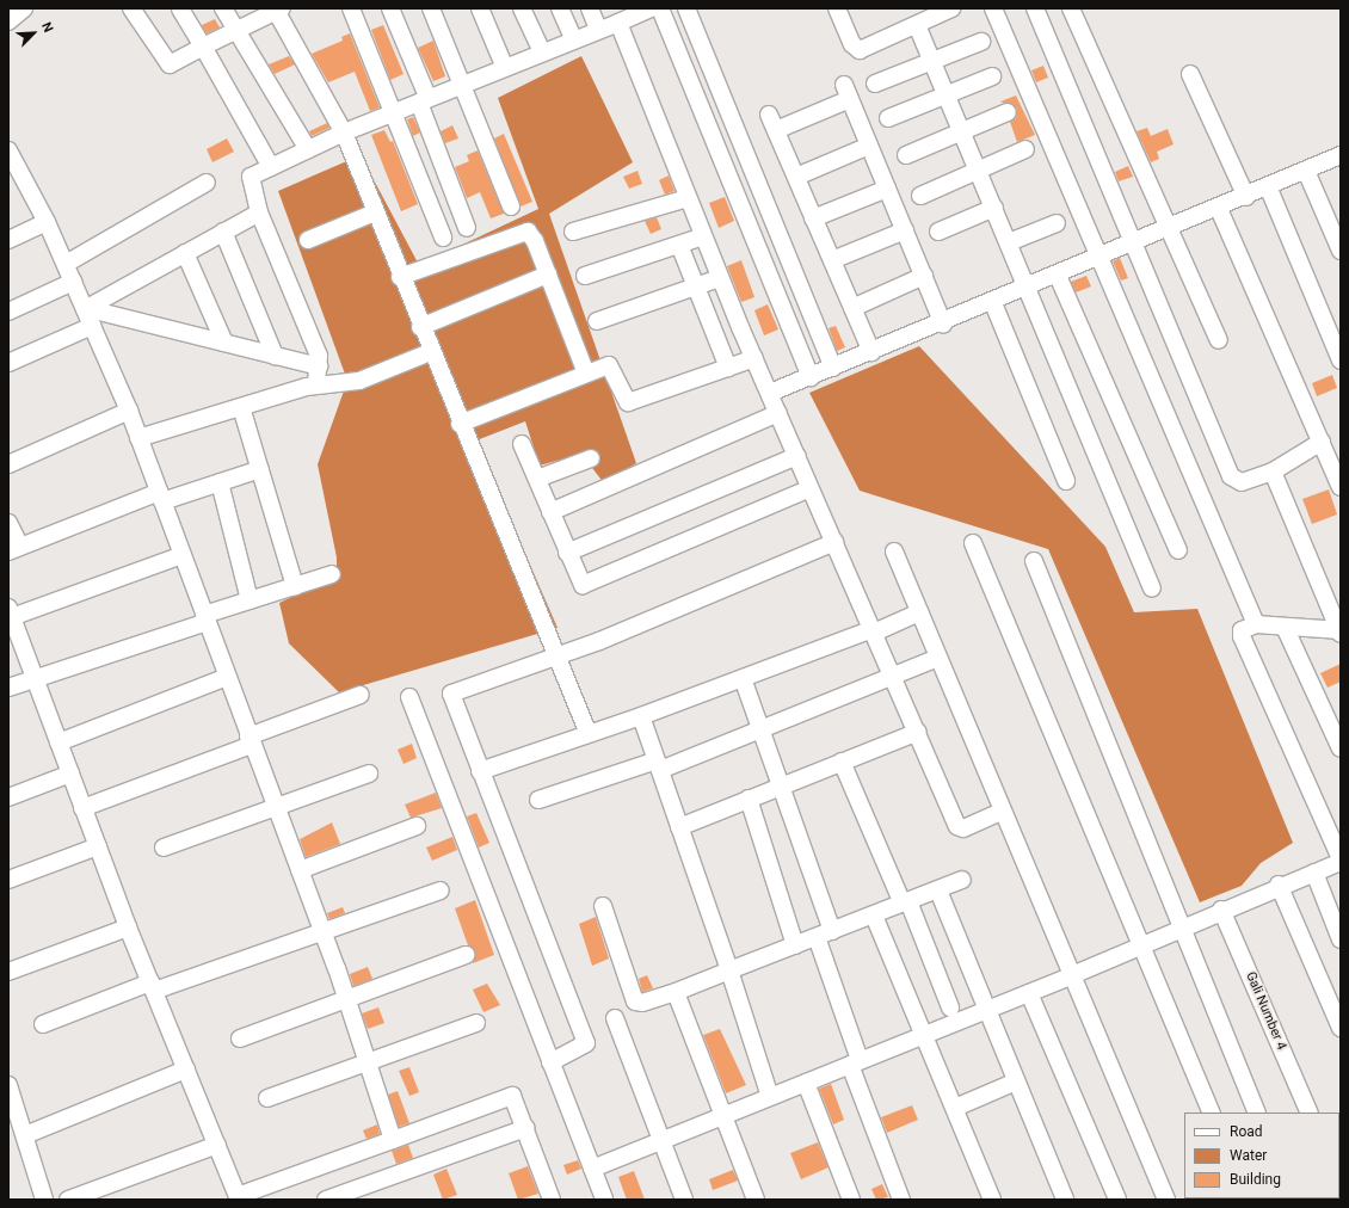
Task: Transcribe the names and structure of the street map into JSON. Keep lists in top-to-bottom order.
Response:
{
  "streets": {
    "street": ["Gali Number 4"]
  },
  "legend": ["Road", "Water", "Building"],
  "north": "top right"
}
